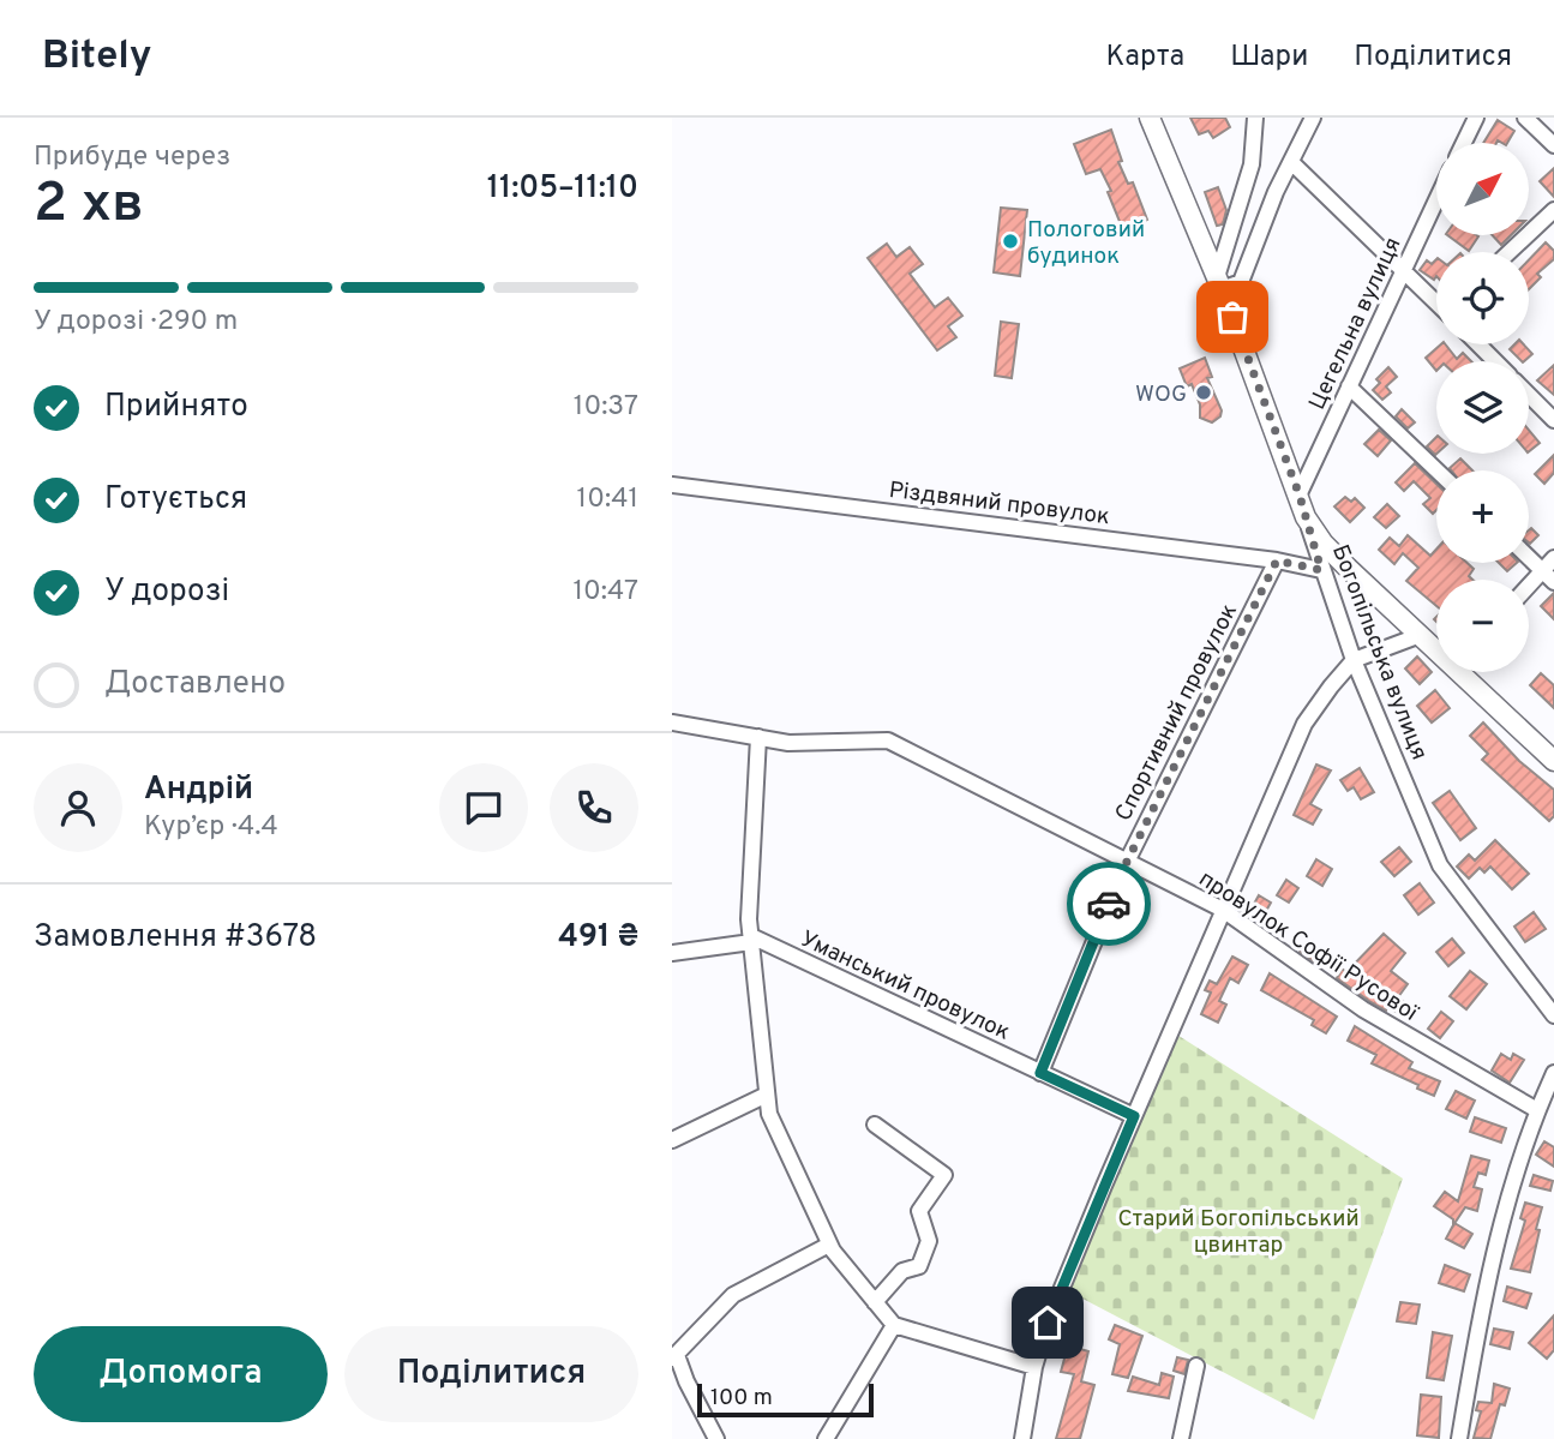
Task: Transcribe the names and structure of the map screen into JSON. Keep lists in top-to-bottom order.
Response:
{
  "streets": {
    "main road": ["Богопільська вулиця"],
    "street": [
      "Цегельна вулиця",
      "Різдвяний провулок",
      "Спортивний провулок",
      "провулок Софії Русової",
      "Уманський провулок"
    ]
  },
  "crossings": [
    ["Цегельна вулиця", "Богопільська вулиця"],
    ["Різдвяний провулок", "Богопільська вулиця"],
    ["Різдвяний провулок", "Спортивний провулок"],
    ["Спортивний провулок", "провулок Софії Русової"],
    ["Спортивний провулок", "Уманський провулок"]
  ],
  "parks": ["Старий Богопільський цвинтар"],
  "places": ["Пологовий будинок", "WOG"],
  "scale_bar": "100 m",
  "north": "top right",
  "page": {
    "header": "Bitely",
    "nav": ["Карта", "Шари", "Поділитися"],
    "heading": ["2 хв", "Прибуде через", "11:05–11:10"],
    "panel": [
      "Андрій",
      "Кур’єр · 4.4",
      "Замовлення #3678",
      "491 ₴"
    ],
    "map_buttons": ["+", "−"],
    "bar": "У дорозі · 290 m",
    "list": [
      ["Прийнято", "10:37"],
      ["Готується", "10:41"],
      ["У дорозі", "10:47"],
      "Доставлено"
    ],
    "buttons": ["Допомога", "Поділитися"],
    "scale": "100 m"
  }
}
